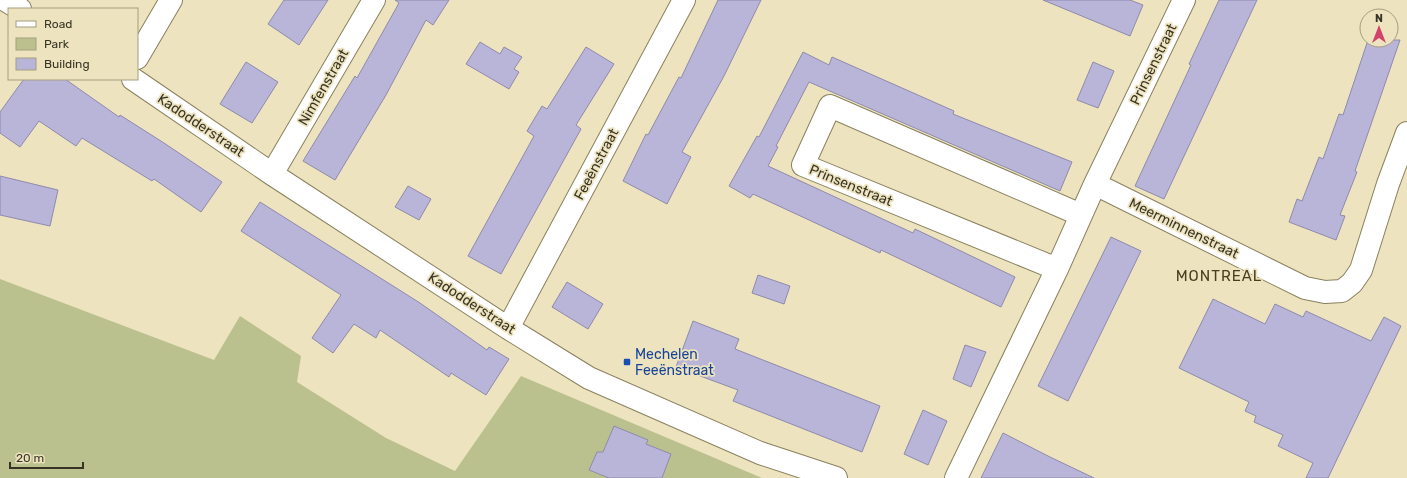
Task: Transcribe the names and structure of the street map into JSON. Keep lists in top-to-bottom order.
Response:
{
  "streets": {
    "street": [
      "Prinsenstraat",
      "Nimfenstraat",
      "Kadodderstraat",
      "Feeënstraat",
      "Meerminnenstraat"
    ]
  },
  "crossings": [
    ["Prinsenstraat", "Meerminnenstraat"],
    ["Nimfenstraat", "Kadodderstraat"],
    ["Kadodderstraat", "Feeënstraat"]
  ],
  "districts": ["MONTREAL"],
  "places": {
    "transit": ["Mechelen Feeënstraat"]
  },
  "legend": ["Road", "Park", "Building"],
  "scale_bar": "20 m",
  "north": "top"
}
